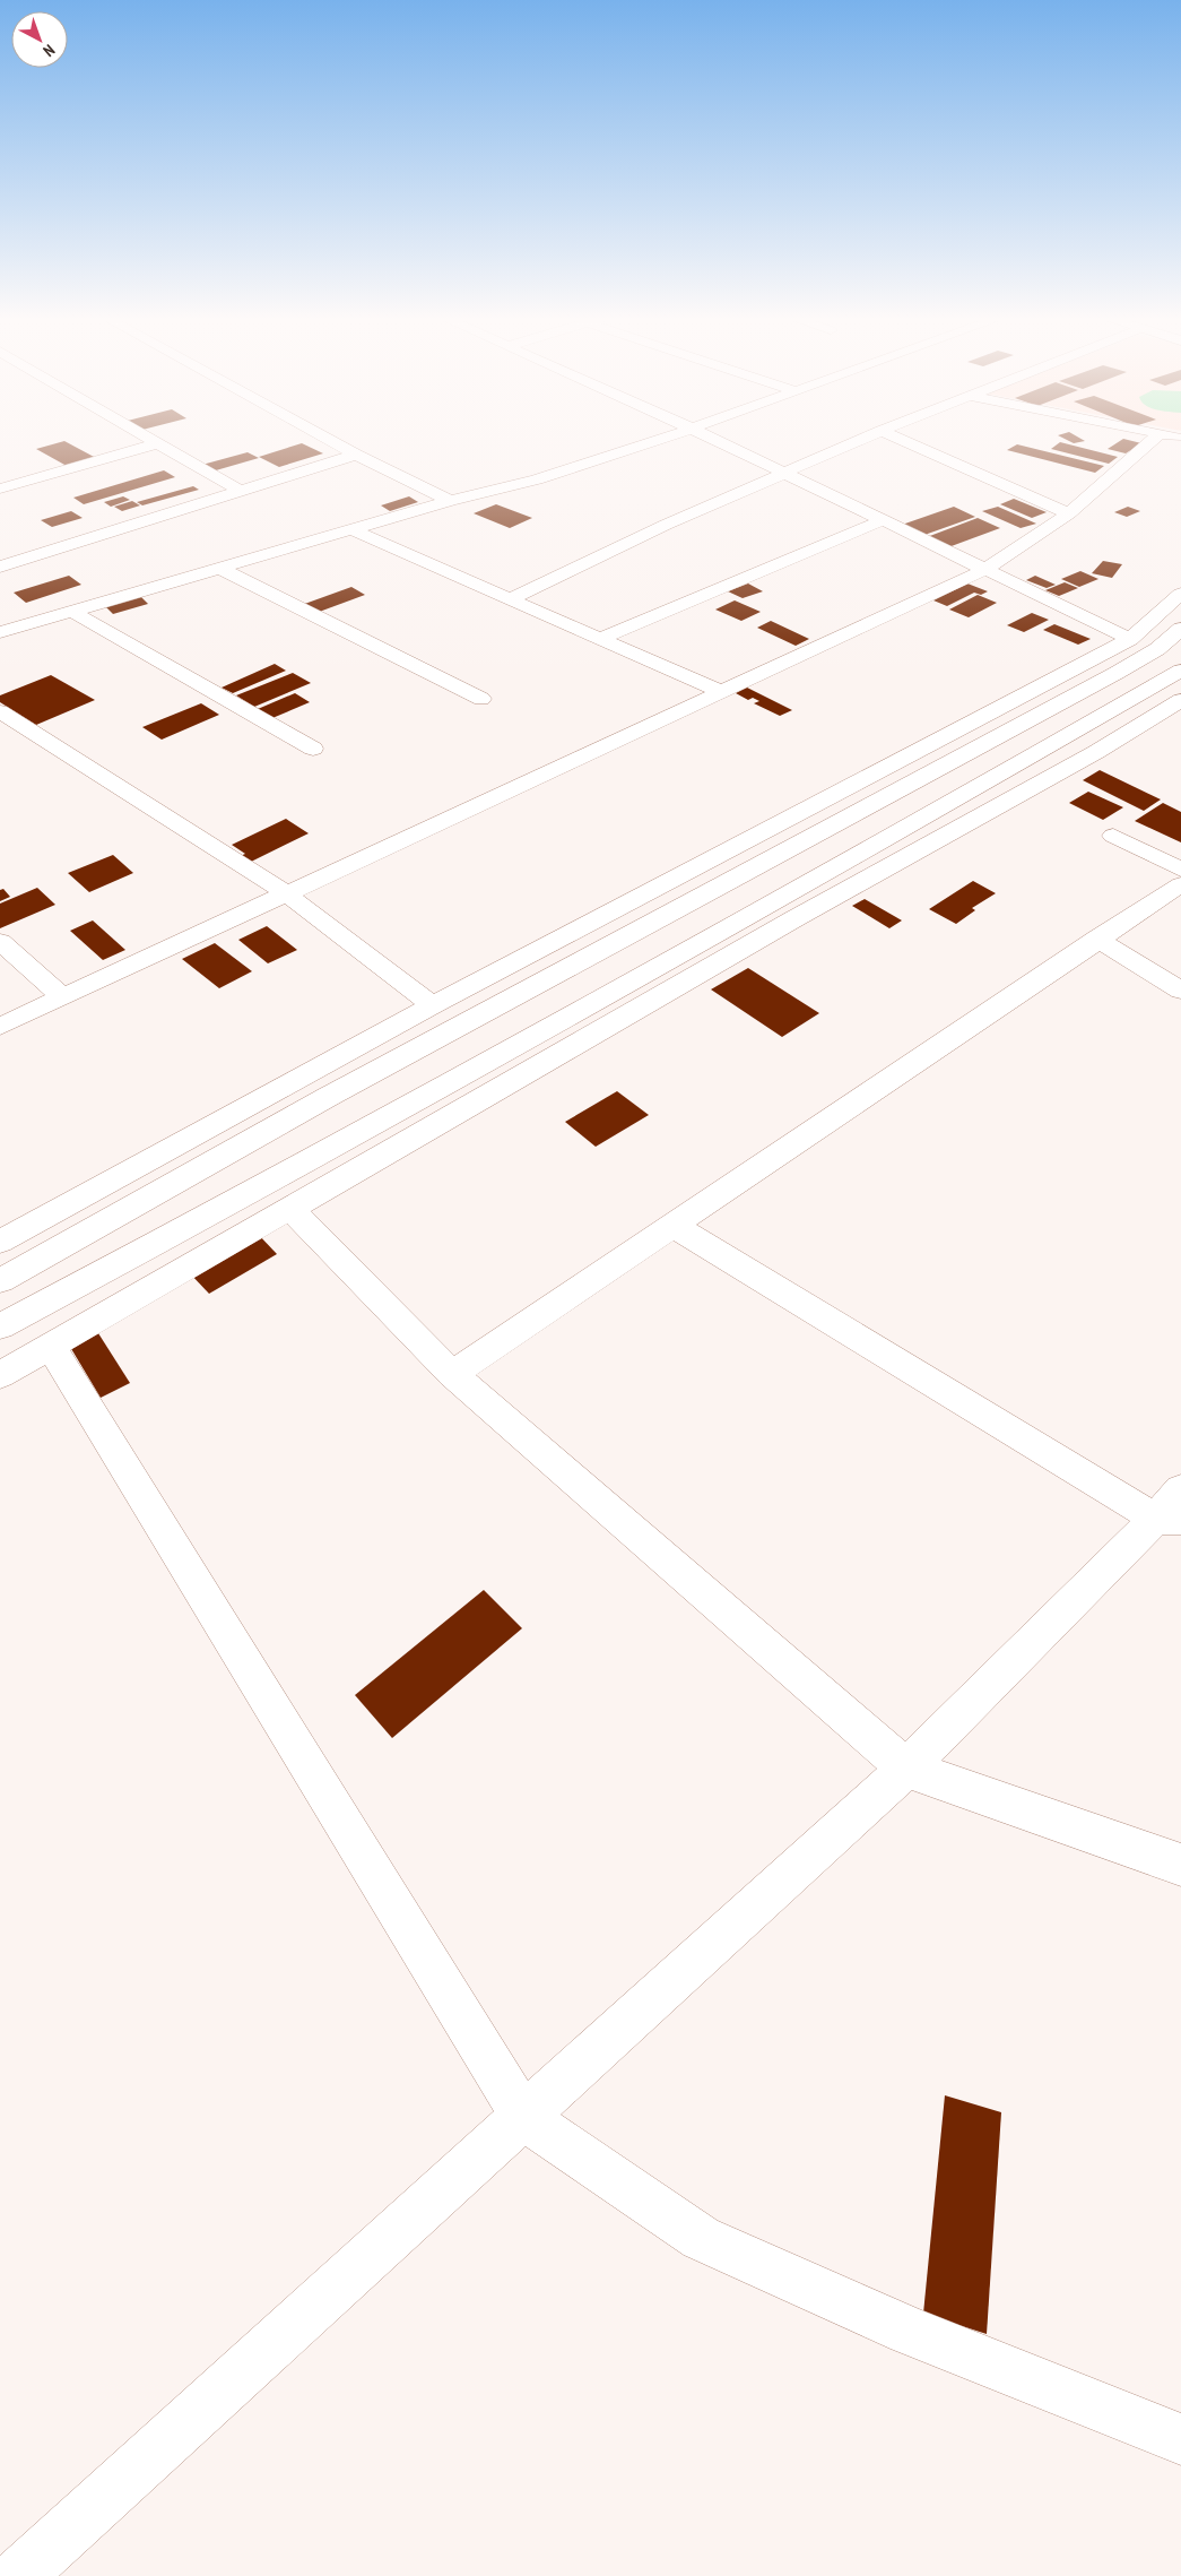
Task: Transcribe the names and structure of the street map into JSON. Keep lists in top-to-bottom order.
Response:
{
  "north": "bottom right"
}
